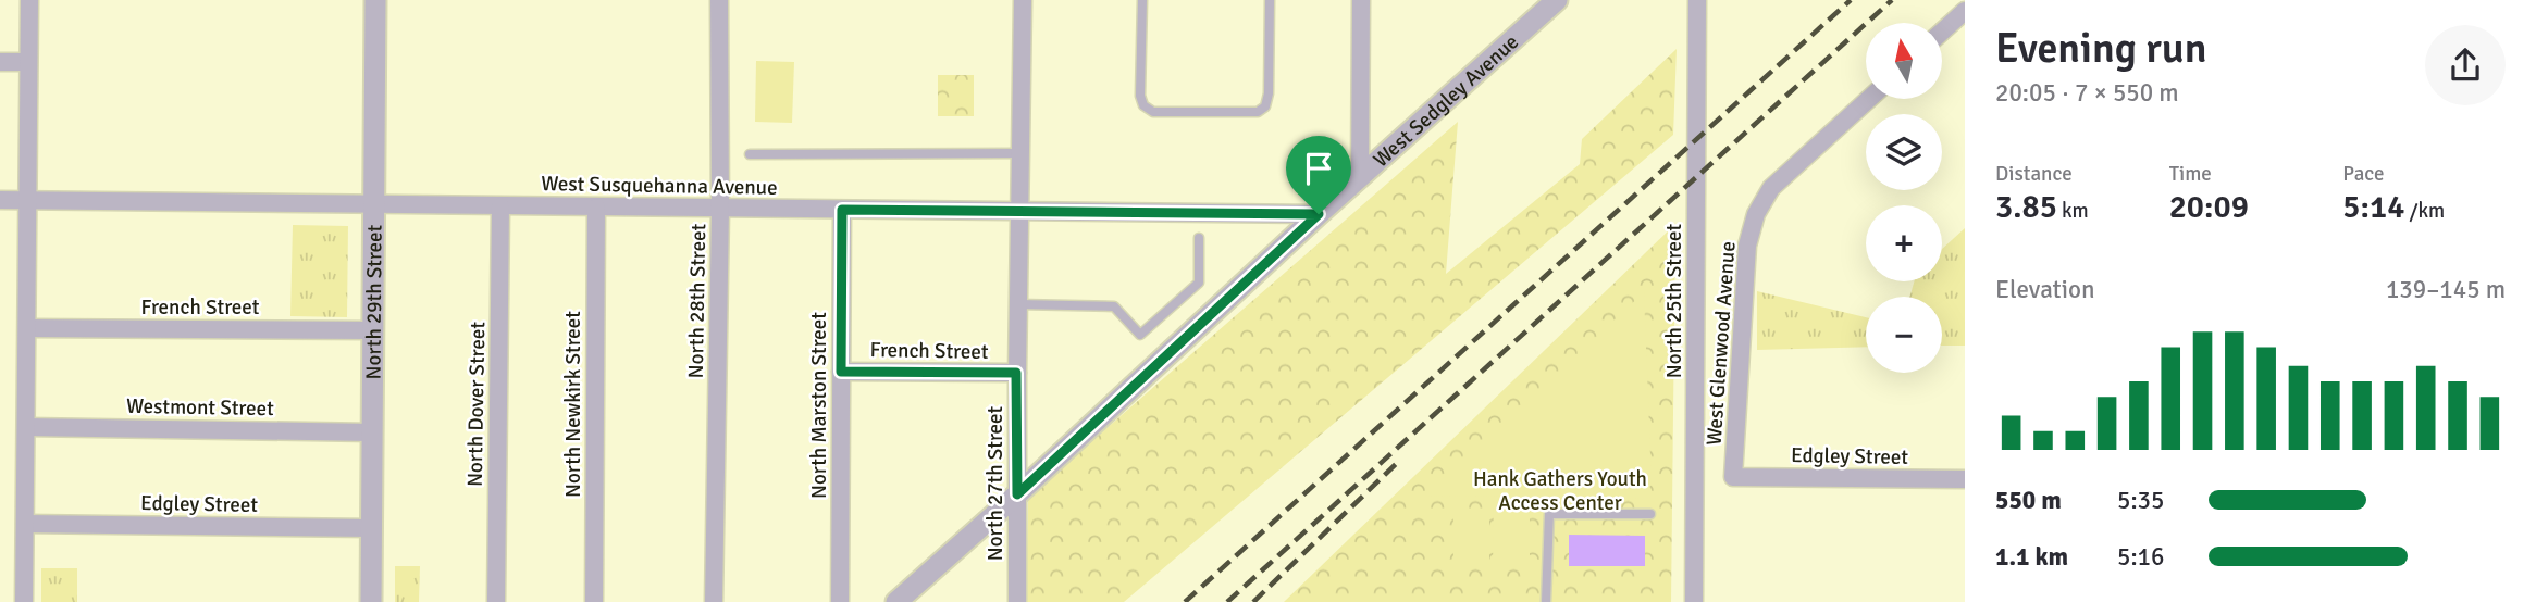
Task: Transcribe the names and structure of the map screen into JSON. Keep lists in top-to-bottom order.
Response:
{
  "streets": {
    "street": [
      "West Sedgley Avenue",
      "West Susquehanna Avenue",
      "North 29th Street",
      "North 28th Street",
      "North 25th Street",
      "French Street",
      "West Glenwood Avenue",
      "North Dover Street",
      "North Newkirk Street",
      "North Marston Street",
      "Westmont Street",
      "Edgley Street",
      "North 27th Street"
    ]
  },
  "crossings": [
    ["West Sedgley Avenue", "West Susquehanna Avenue"],
    ["West Sedgley Avenue", "North 27th Street"],
    ["West Susquehanna Avenue", "North 29th Street"],
    ["West Susquehanna Avenue", "North 28th Street"],
    ["West Susquehanna Avenue", "North Dover Street"],
    ["West Susquehanna Avenue", "North Newkirk Street"],
    ["West Susquehanna Avenue", "North Marston Street"],
    ["West Susquehanna Avenue", "North 27th Street"],
    ["North 29th Street", "French Street"],
    ["North 29th Street", "Westmont Street"],
    ["North 29th Street", "Edgley Street"],
    ["French Street", "North Marston Street"],
    ["French Street", "North 27th Street"],
    ["West Glenwood Avenue", "Edgley Street"]
  ],
  "parks": ["Hank Gathers Youth Access Center"],
  "north": "top",
  "page": {
    "heading": ["Evening run", "20:05 · 7 × 550 m"],
    "map_buttons": ["+", "−"],
    "stats": [
      ["Distance", "3.85 km"],
      ["Time", "20:09"],
      ["Pace", "5:14 /km"]
    ],
    "chart": ["Elevation", "139–145 m"],
    "list": [
      {
        "name": "550 m",
        "note": "5:35"
      },
      {
        "name": "1.1 km",
        "note": "5:16"
      }
    ]
  }
}
